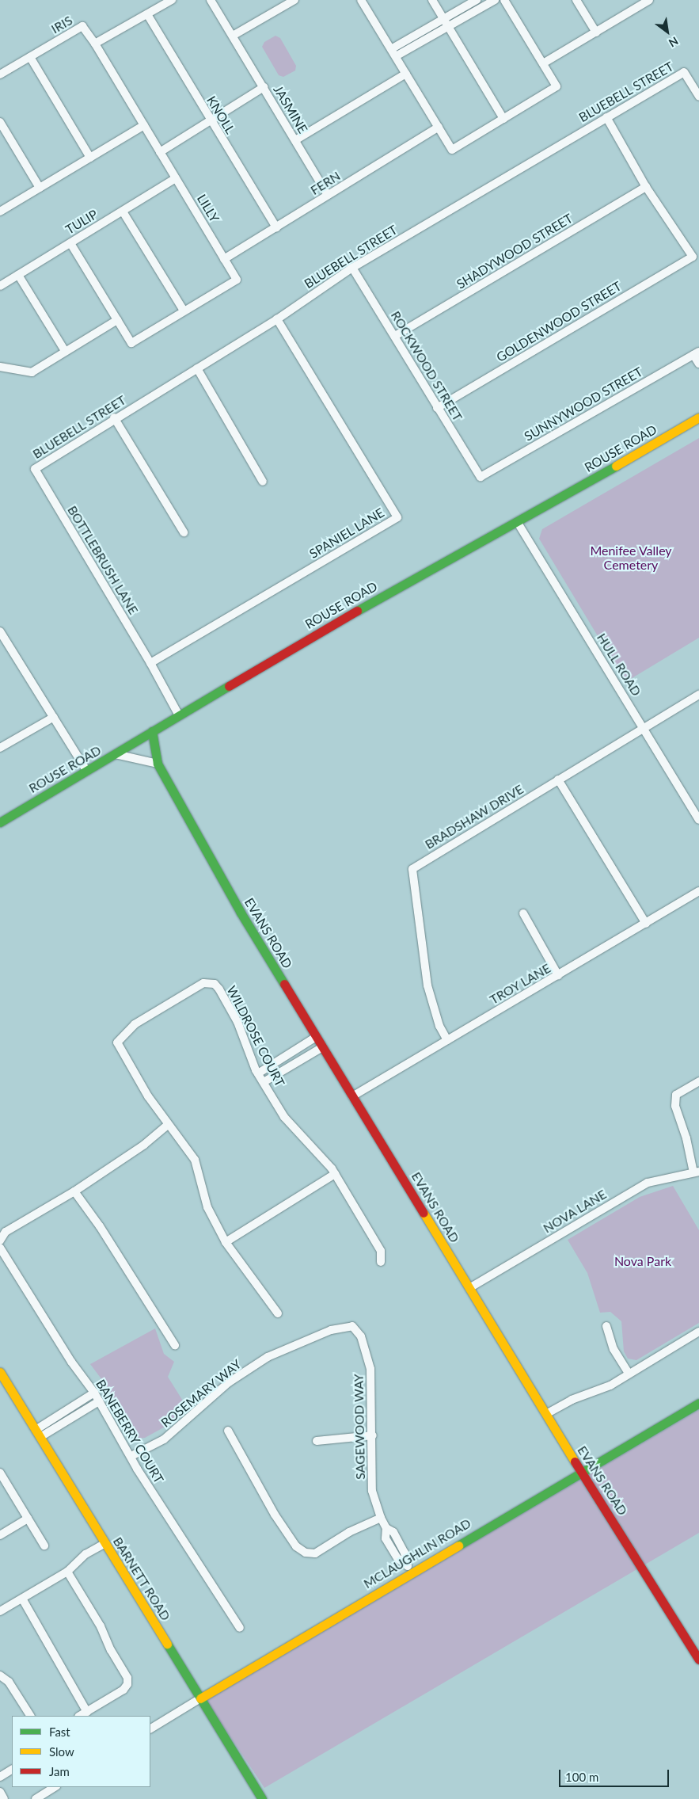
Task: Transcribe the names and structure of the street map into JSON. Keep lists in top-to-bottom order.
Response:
{
  "streets": {
    "street": [
      "IRIS",
      "BLUEBELL STREET",
      "JASMINE",
      "KNOLL",
      "FERN",
      "LILLY",
      "TULIP",
      "SHADYWOOD STREET",
      "GOLDENWOOD STREET",
      "ROCKWOOD STREET",
      "SUNNYWOOD STREET",
      "ROUSE ROAD",
      "SPANIEL LANE",
      "BOTTLEBRUSH LANE",
      "HULL ROAD",
      "BRADSHAW DRIVE",
      "EVANS ROAD",
      "TROY LANE",
      "WILDROSE COURT",
      "NOVA LANE",
      "ROSEMARY WAY",
      "SAGEWOOD WAY",
      "BANEBERRY COURT",
      "MCLAUGHLIN ROAD",
      "BARNETT ROAD"
    ]
  },
  "crossings": [
    ["IRIS", "LILLY"],
    ["BLUEBELL STREET", "ROCKWOOD STREET"],
    ["BLUEBELL STREET", "SPANIEL LANE"],
    ["BLUEBELL STREET", "BOTTLEBRUSH LANE"],
    ["JASMINE", "FERN"],
    ["KNOLL", "FERN"],
    ["FERN", "LILLY"],
    ["LILLY", "TULIP"],
    ["SHADYWOOD STREET", "GOLDENWOOD STREET"],
    ["SHADYWOOD STREET", "ROCKWOOD STREET"],
    ["GOLDENWOOD STREET", "ROCKWOOD STREET"],
    ["ROCKWOOD STREET", "SUNNYWOOD STREET"],
    ["ROUSE ROAD", "BOTTLEBRUSH LANE"],
    ["ROUSE ROAD", "HULL ROAD"],
    ["ROUSE ROAD", "EVANS ROAD"],
    ["SPANIEL LANE", "BOTTLEBRUSH LANE"],
    ["HULL ROAD", "BRADSHAW DRIVE"],
    ["BRADSHAW DRIVE", "TROY LANE"],
    ["EVANS ROAD", "TROY LANE"],
    ["EVANS ROAD", "NOVA LANE"],
    ["EVANS ROAD", "MCLAUGHLIN ROAD"],
    ["ROSEMARY WAY", "SAGEWOOD WAY"],
    ["ROSEMARY WAY", "BANEBERRY COURT"],
    ["SAGEWOOD WAY", "MCLAUGHLIN ROAD"],
    ["MCLAUGHLIN ROAD", "BARNETT ROAD"]
  ],
  "parks": ["Menifee Valley Cemetery", "Nova Park"],
  "legend": ["Fast", "Slow", "Jam"],
  "scale_bar": "100 m",
  "north": "bottom right"
}
